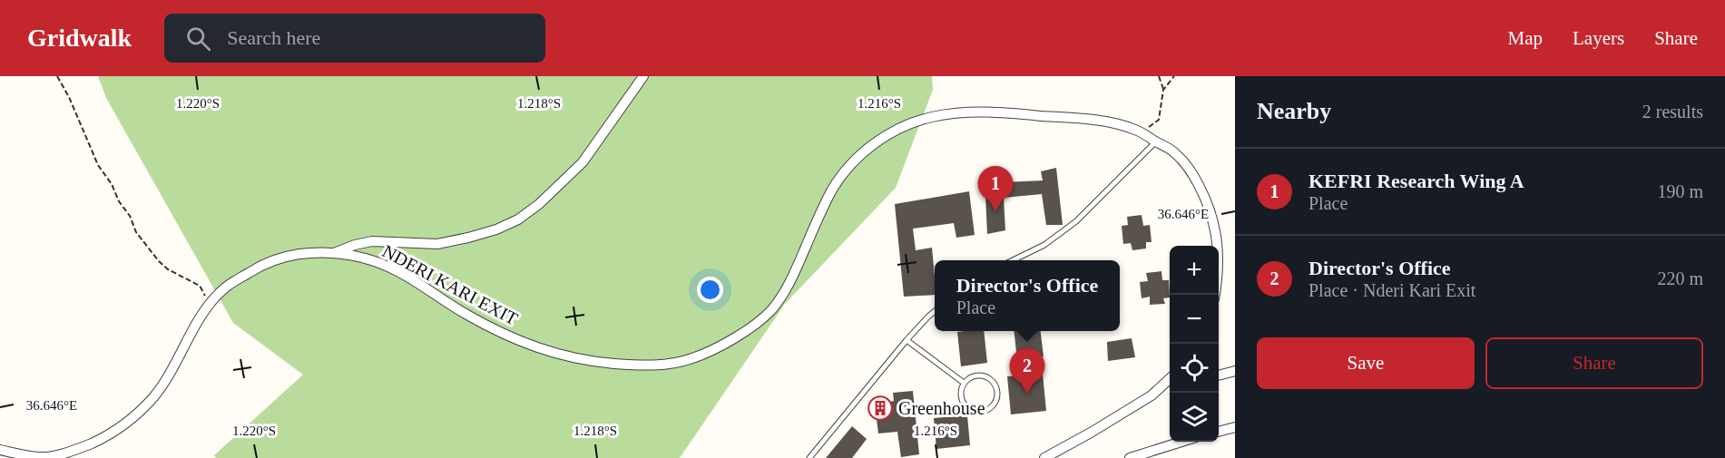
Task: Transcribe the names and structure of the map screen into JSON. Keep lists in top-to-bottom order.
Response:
{
  "streets": {
    "street": ["NDERI KARI EXIT"]
  },
  "places": {
    "building": ["Greenhouse"]
  },
  "page": {
    "header": "Gridwalk",
    "search": "Search here",
    "nav": ["Map", "Layers", "Share"],
    "heading": ["Nearby", "2 results"],
    "list": [
      {
        "mark": "1",
        "name": "KEFRI Research Wing A",
        "note": "Place",
        "value": "190 m"
      },
      {
        "mark": "2",
        "name": "Director's Office",
        "note": "Place · Nderi Kari Exit",
        "value": "220 m"
      }
    ],
    "pins": ["1", "2"],
    "map_buttons": ["+", "−"],
    "popup": ["Director's Office", "Place"],
    "buttons": ["Save", "Share"]
  },
  "coordinates": [
    "1.220°S",
    "1.218°S",
    "1.216°S",
    "36.646°E"
  ]
}
